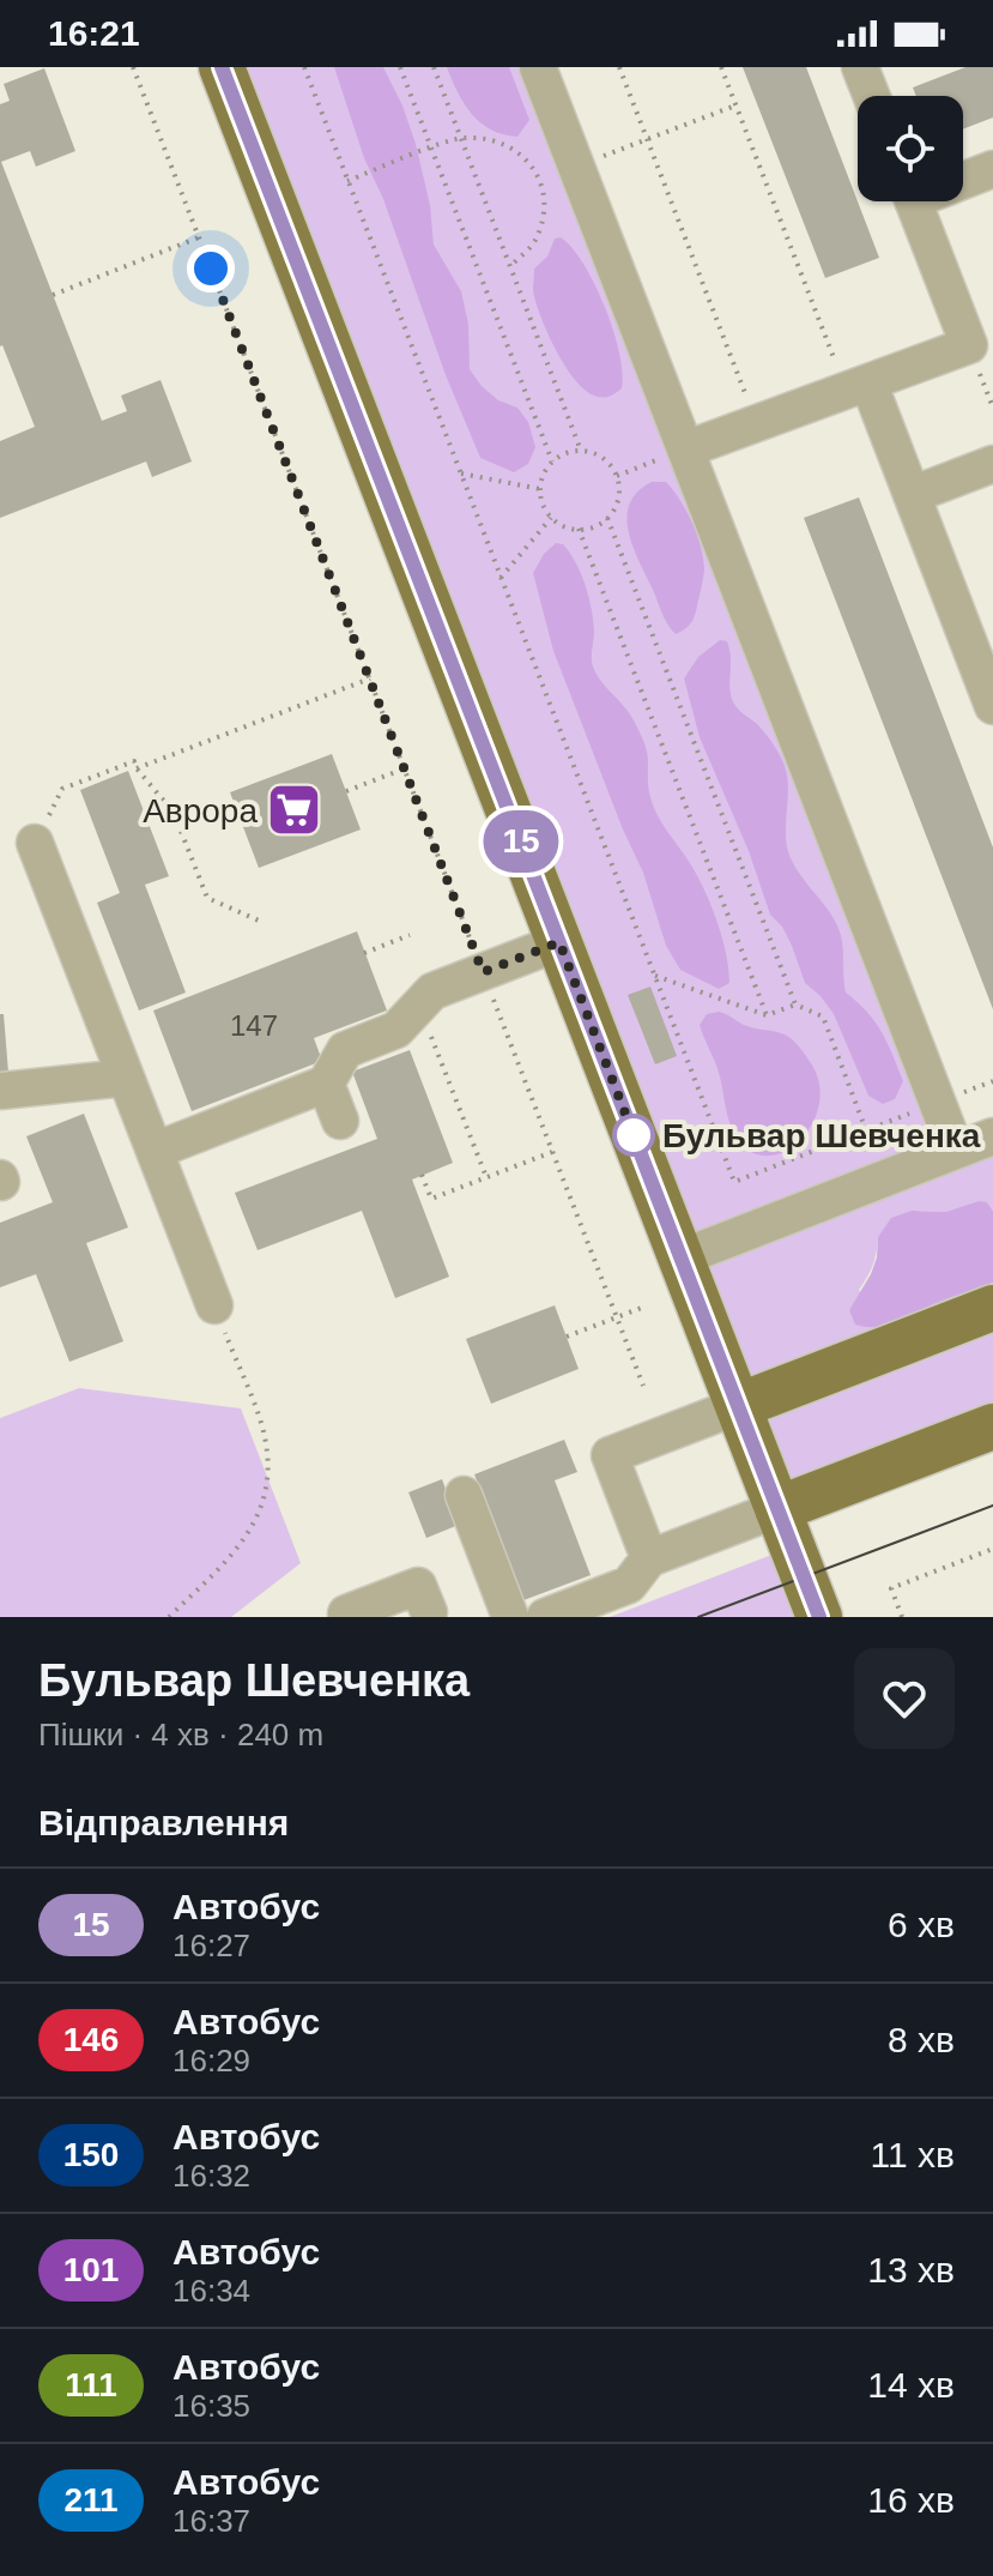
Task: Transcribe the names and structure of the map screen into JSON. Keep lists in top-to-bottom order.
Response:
{
  "places": {
    "supermarket": ["Аврора"],
    "other": ["Бульвар Шевченка"]
  },
  "lines": ["bus line 15"],
  "house_numbers": ["147"],
  "page": {
    "status": "16:21",
    "on_map": "15",
    "heading": [
      ["Бульвар Шевченка", "Пішки · 4 хв · 240 m"],
      "Відправлення"
    ],
    "list": [
      {
        "mark": "15",
        "name": "Автобус",
        "note": "16:27",
        "value": "6 хв"
      },
      {
        "mark": "146",
        "name": "Автобус",
        "note": "16:29",
        "value": "8 хв"
      },
      {
        "mark": "150",
        "name": "Автобус",
        "note": "16:32",
        "value": "11 хв"
      },
      {
        "mark": "101",
        "name": "Автобус",
        "note": "16:34",
        "value": "13 хв"
      },
      {
        "mark": "111",
        "name": "Автобус",
        "note": "16:35",
        "value": "14 хв"
      },
      {
        "mark": "211",
        "name": "Автобус",
        "note": "16:37",
        "value": "16 хв"
      }
    ]
  }
}
